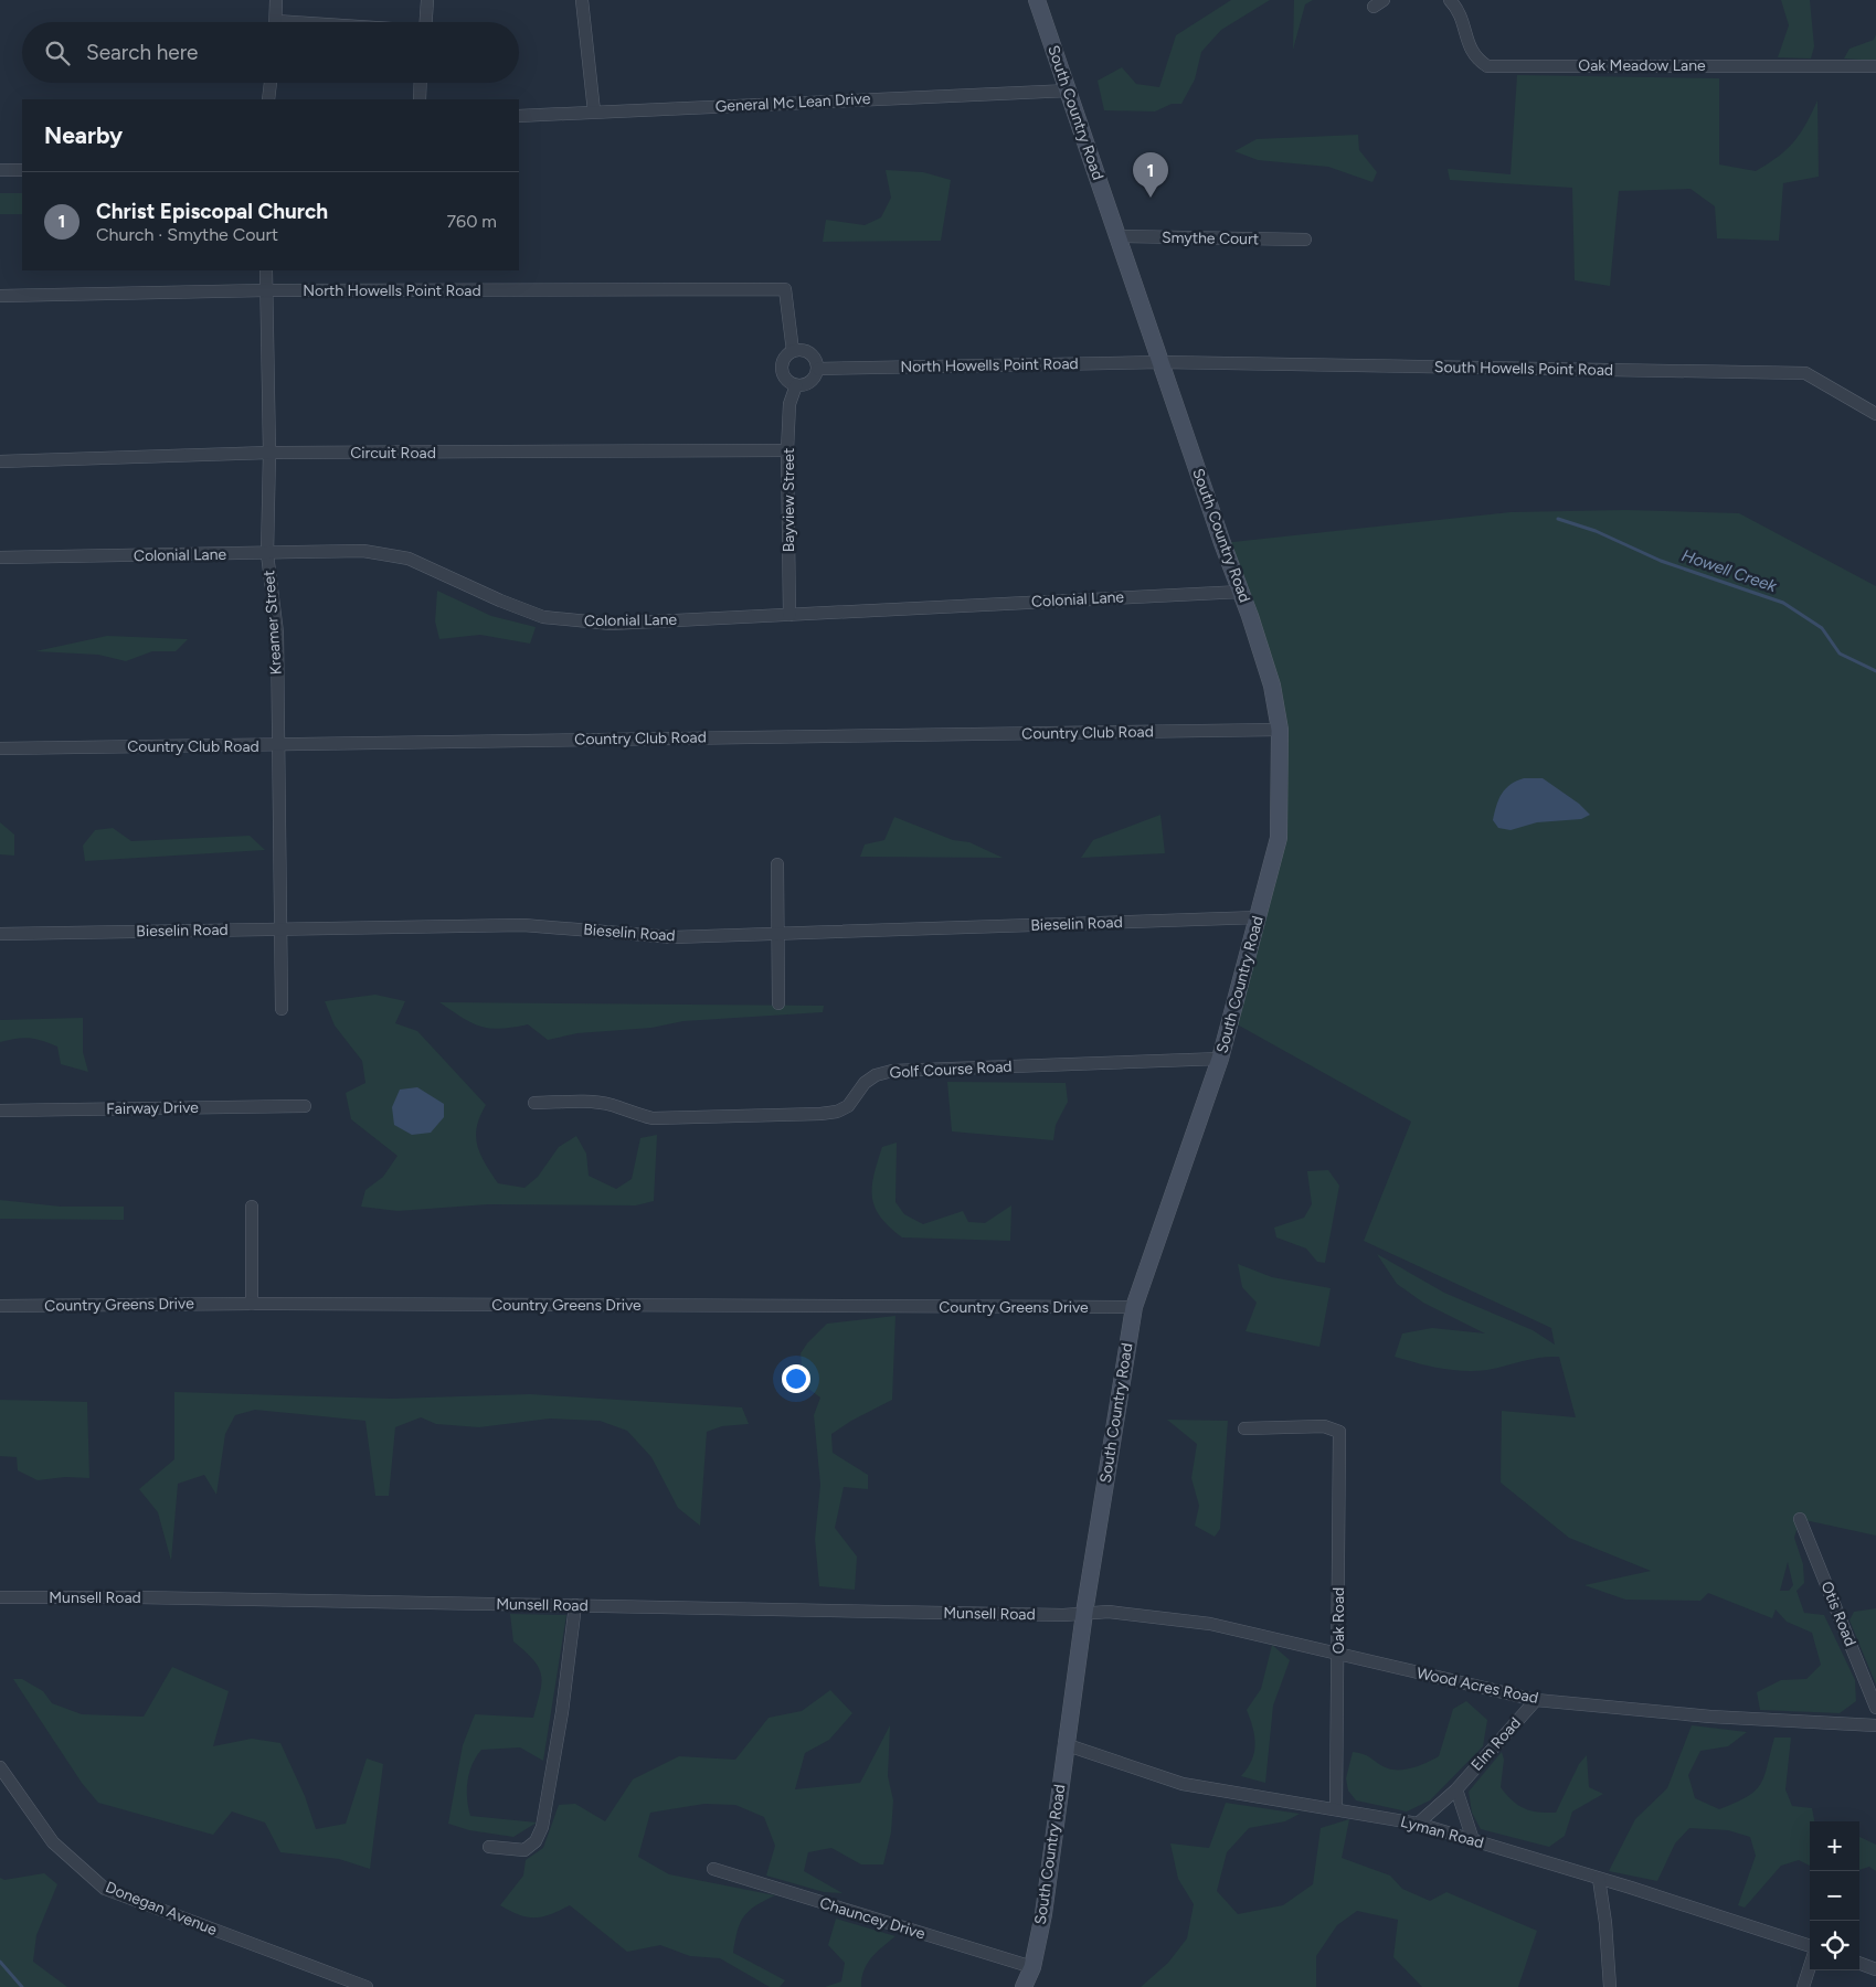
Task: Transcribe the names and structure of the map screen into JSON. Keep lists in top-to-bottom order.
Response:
{
  "streets": {
    "main road": ["South Country Road"],
    "street": [
      "Oak Meadow Lane",
      "General Mc Lean Drive",
      "Smythe Court",
      "North Howells Point Road",
      "South Howells Point Road",
      "Circuit Road",
      "Bayview Street",
      "Colonial Lane",
      "Kreamer Street",
      "Country Club Road",
      "Bieselin Road",
      "Golf Course Road",
      "Fairway Drive",
      "Country Greens Drive",
      "Munsell Road",
      "Otis Road",
      "Oak Road",
      "Wood Acres Road",
      "Elm Road",
      "Lyman Road",
      "Donegan Avenue",
      "Chauncey Drive"
    ]
  },
  "crossings": [
    ["General Mc Lean Drive", "South Country Road"],
    ["South Country Road", "Smythe Court"],
    ["South Country Road", "North Howells Point Road"],
    ["South Country Road", "South Howells Point Road"],
    ["South Country Road", "Colonial Lane"],
    ["South Country Road", "Country Club Road"],
    ["South Country Road", "Bieselin Road"],
    ["South Country Road", "Golf Course Road"],
    ["South Country Road", "Country Greens Drive"],
    ["South Country Road", "Munsell Road"],
    ["South Country Road", "Wood Acres Road"],
    ["South Country Road", "Lyman Road"],
    ["South Country Road", "Chauncey Drive"],
    ["North Howells Point Road", "South Howells Point Road"],
    ["North Howells Point Road", "Bayview Street"],
    ["North Howells Point Road", "Kreamer Street"],
    ["Circuit Road", "Bayview Street"],
    ["Circuit Road", "Kreamer Street"],
    ["Bayview Street", "Colonial Lane"],
    ["Colonial Lane", "Kreamer Street"],
    ["Kreamer Street", "Country Club Road"],
    ["Kreamer Street", "Bieselin Road"],
    ["Munsell Road", "Wood Acres Road"],
    ["Oak Road", "Wood Acres Road"],
    ["Oak Road", "Lyman Road"],
    ["Wood Acres Road", "Elm Road"],
    ["Elm Road", "Lyman Road"]
  ],
  "water": ["Howell Creek"],
  "page": {
    "search": "Search here",
    "heading": "Nearby",
    "pins": "1",
    "list": [
      {
        "mark": "1",
        "name": "Christ Episcopal Church",
        "note": "Church · Smythe Court",
        "value": "760 m"
      }
    ],
    "map_buttons": ["+", "−"]
  }
}
